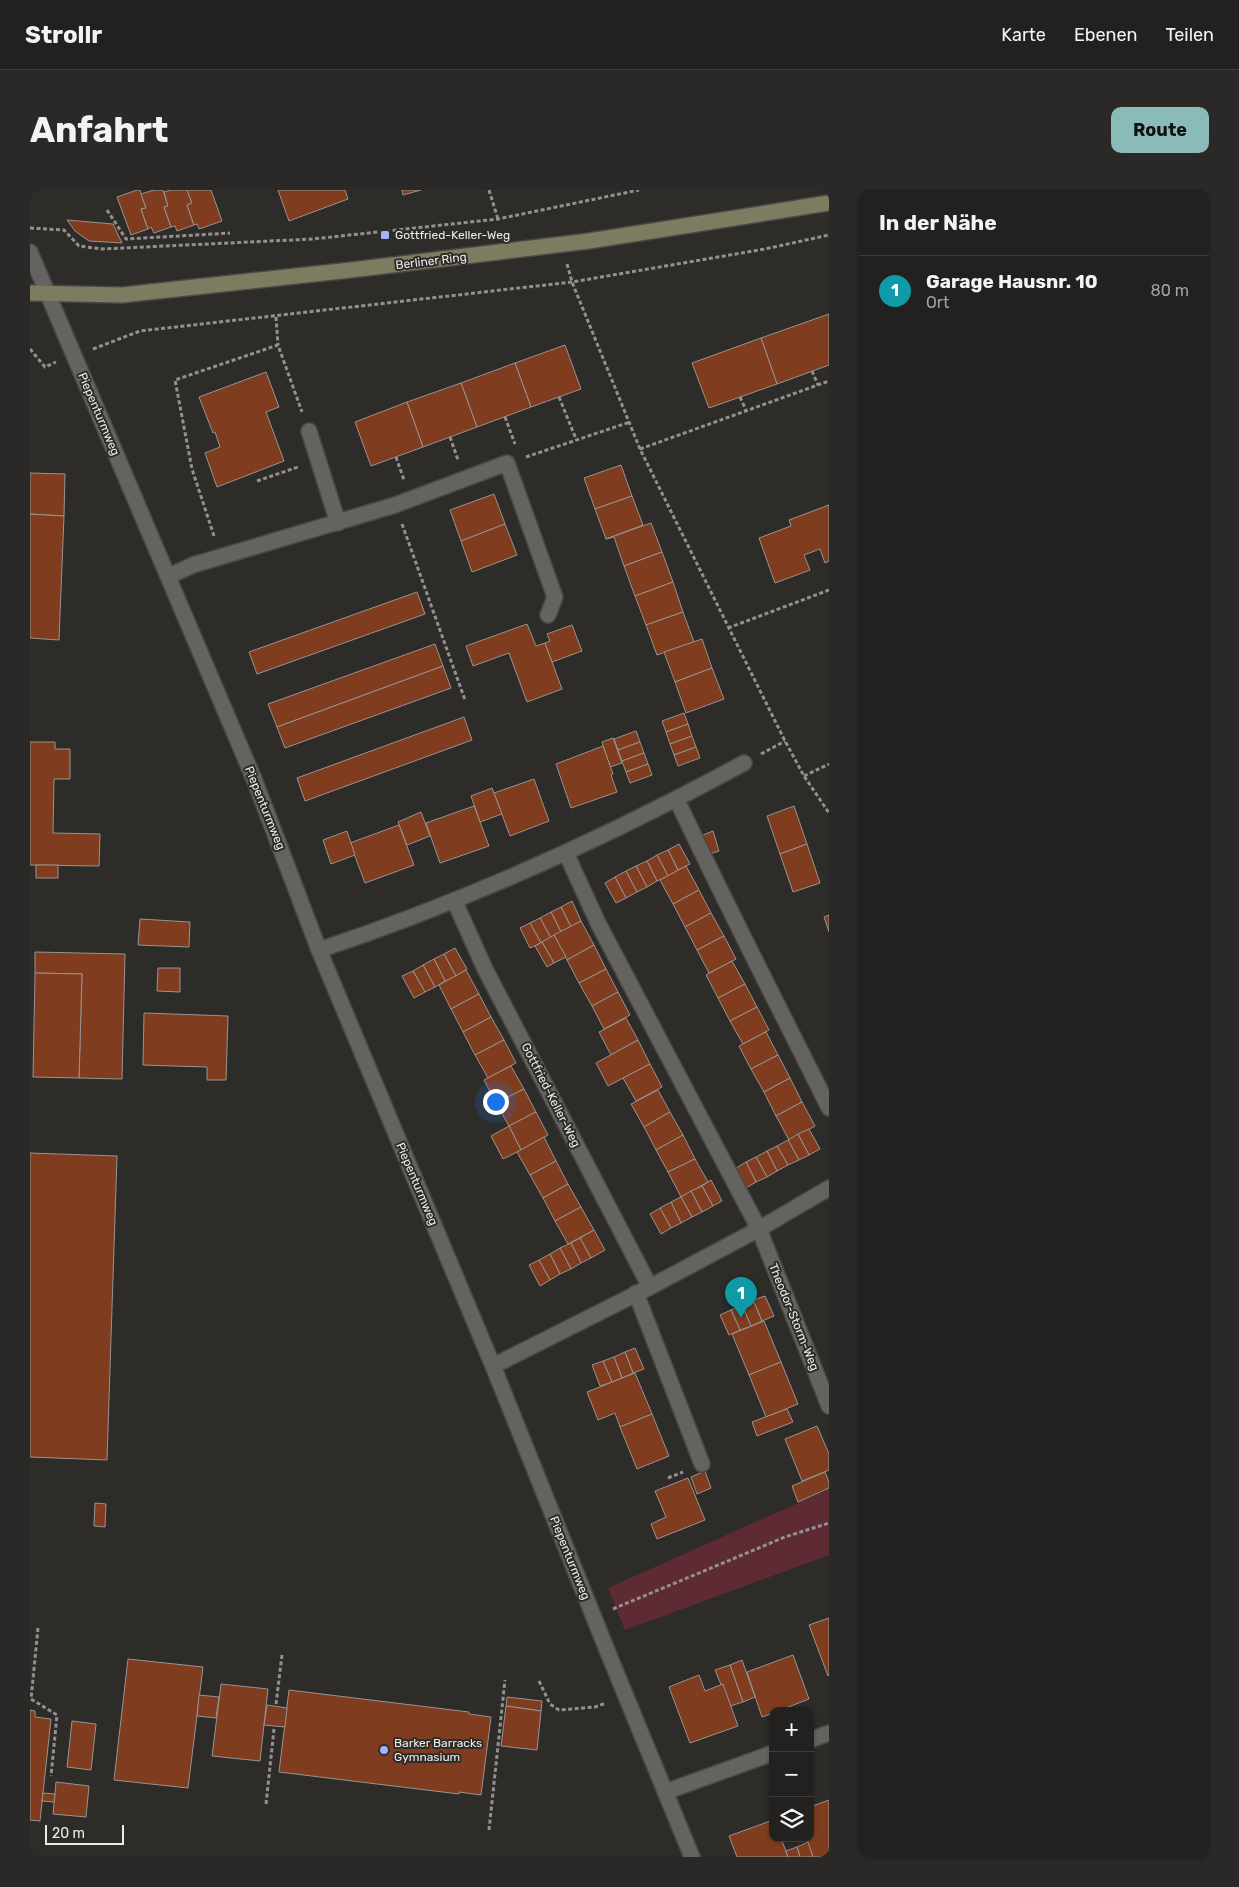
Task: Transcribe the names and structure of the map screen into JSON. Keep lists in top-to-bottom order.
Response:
{
  "streets": {
    "main road": ["Berliner Ring"],
    "street": ["Piepenturmweg", "Gottfried-Keller-Weg", "Theodor-Storm-Weg"]
  },
  "crossings": [
    ["Berliner Ring", "Piepenturmweg"]
  ],
  "places": {
    "transit": ["Gottfried-Keller-Weg"],
    "other": ["Barker Barracks Gymnasium"]
  },
  "scale_bar": "20 m",
  "page": {
    "header": "Strollr",
    "nav": ["Karte", "Ebenen", "Teilen"],
    "buttons": "Route",
    "title": "Anfahrt",
    "heading": "In der Nähe",
    "list": [
      {
        "mark": "1",
        "name": "Garage Hausnr. 10",
        "note": "Ort",
        "value": "80 m"
      }
    ],
    "pins": "1",
    "map_buttons": ["+", "−"],
    "scale": "20 m"
  }
}
